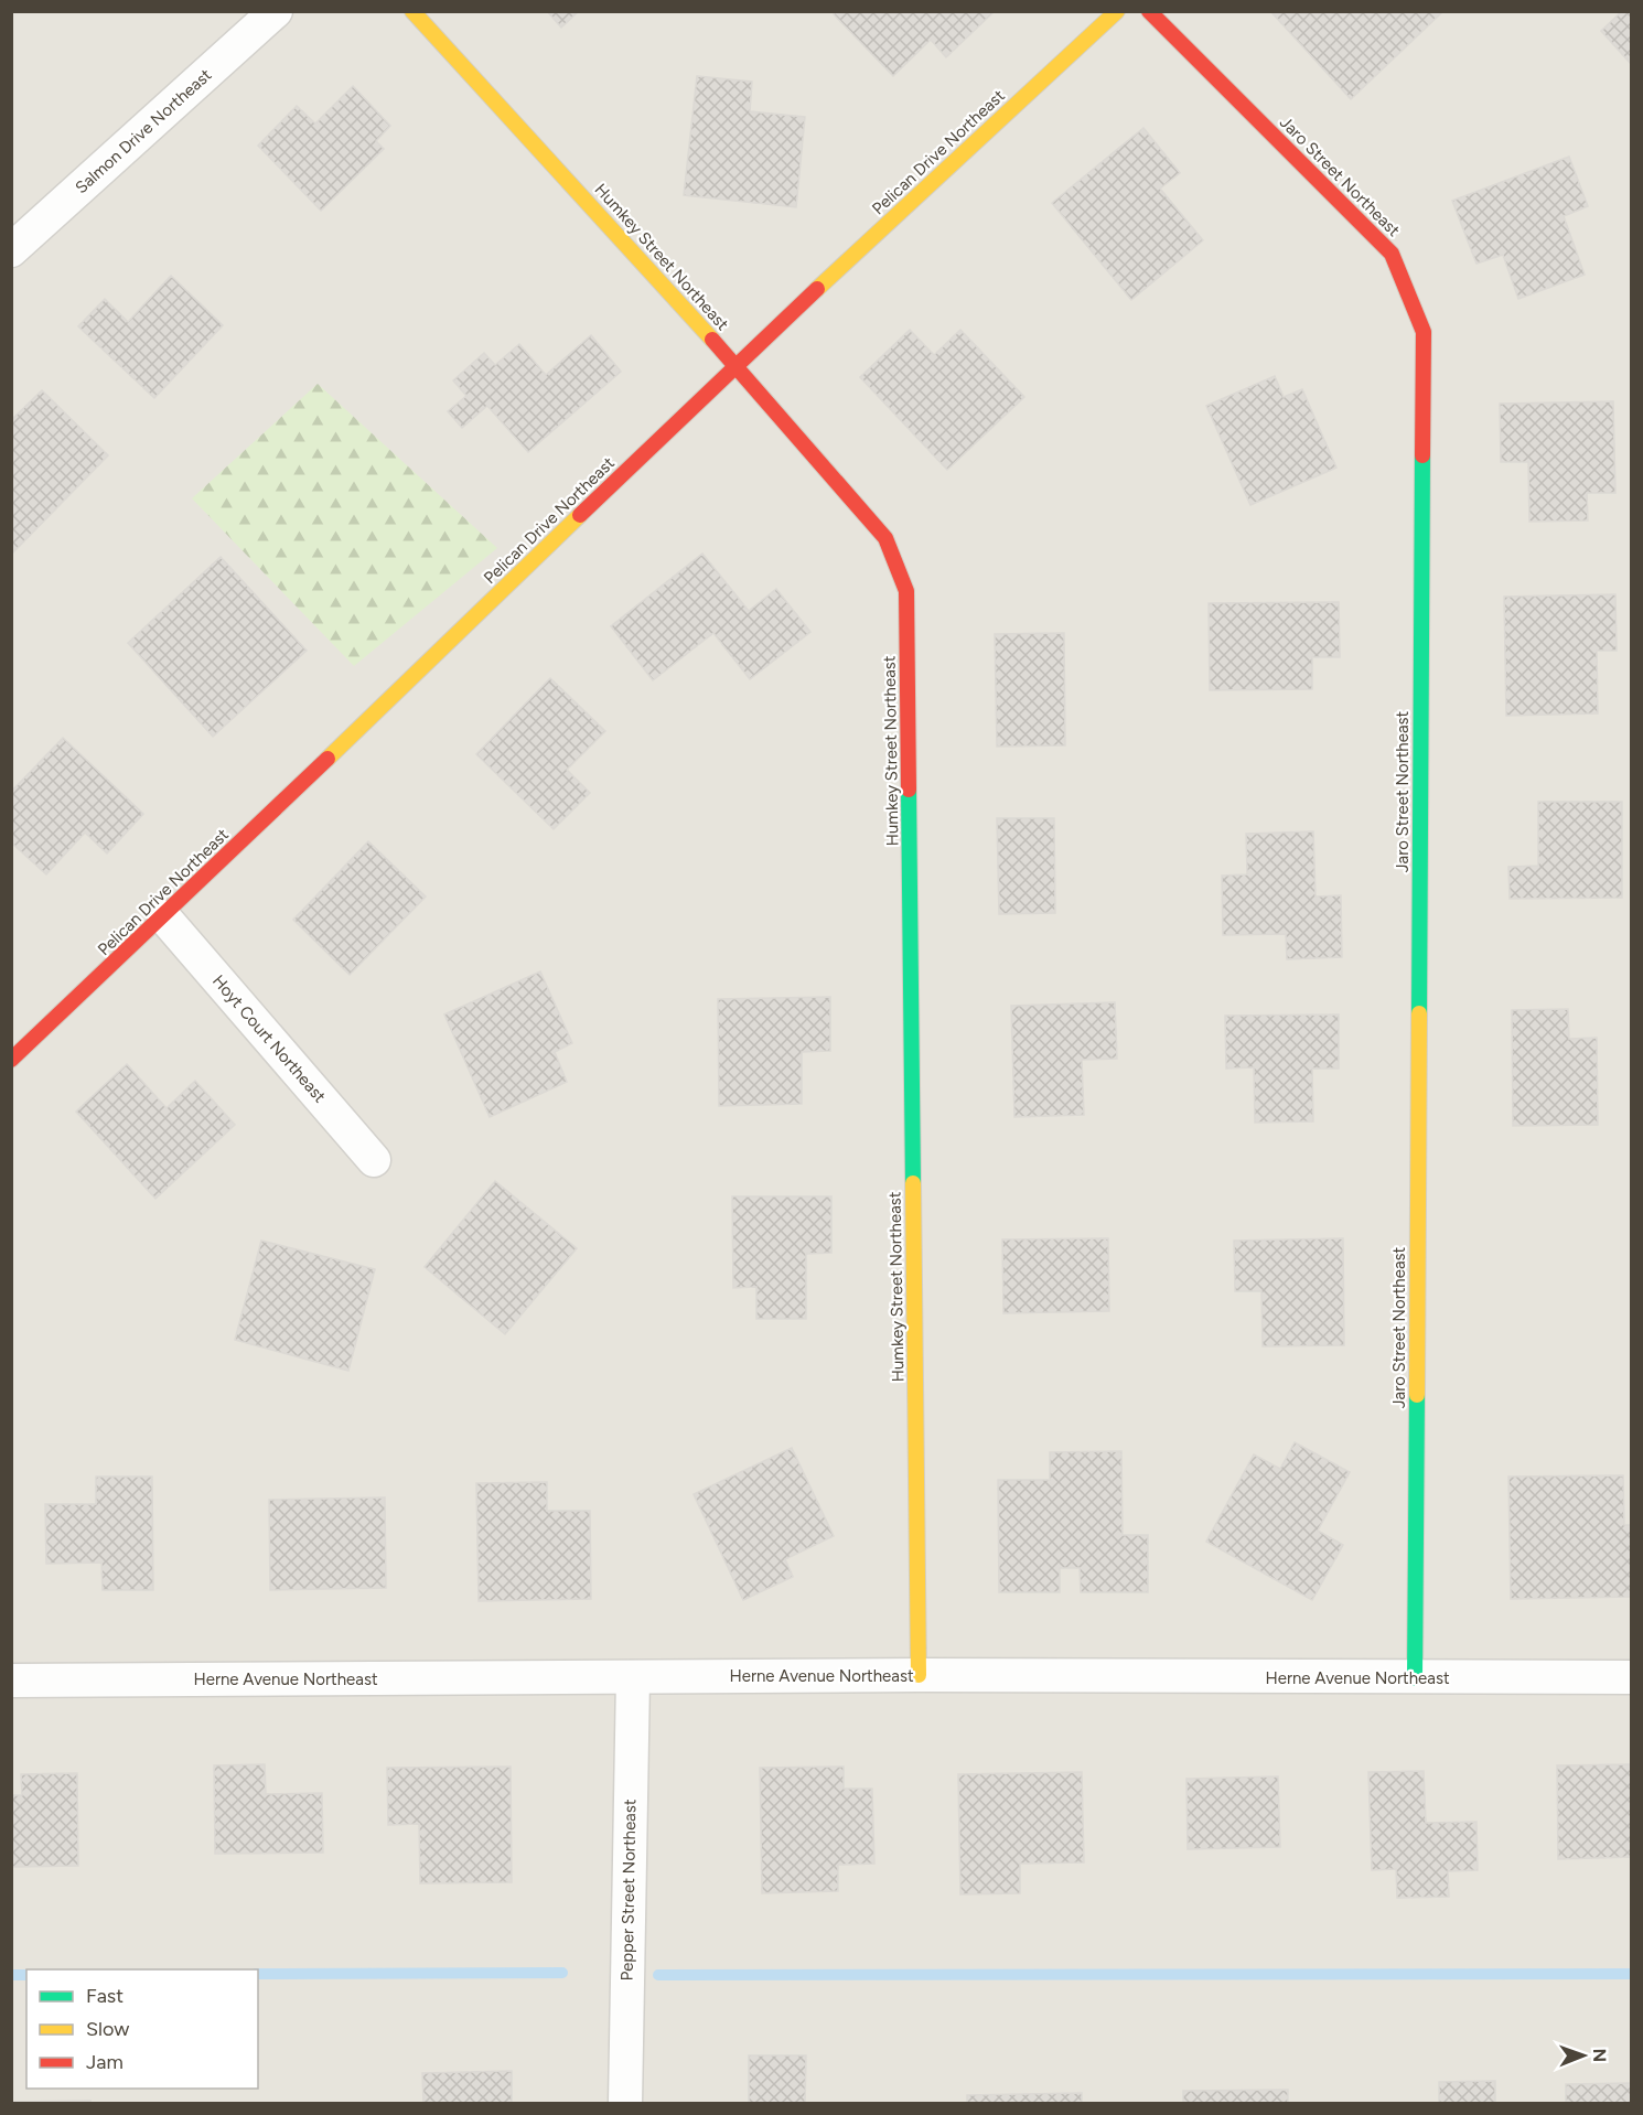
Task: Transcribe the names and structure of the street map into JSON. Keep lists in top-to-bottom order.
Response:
{
  "streets": {
    "street": [
      "Salmon Drive Northeast",
      "Pelican Drive Northeast",
      "Jaro Street Northeast",
      "Humkey Street Northeast",
      "Hoyt Court Northeast",
      "Herne Avenue Northeast",
      "Pepper Street Northeast"
    ]
  },
  "crossings": [
    ["Pelican Drive Northeast", "Humkey Street Northeast"],
    ["Pelican Drive Northeast", "Hoyt Court Northeast"],
    ["Jaro Street Northeast", "Herne Avenue Northeast"],
    ["Humkey Street Northeast", "Herne Avenue Northeast"],
    ["Herne Avenue Northeast", "Pepper Street Northeast"]
  ],
  "legend": ["Fast", "Slow", "Jam"],
  "north": "right"
}
